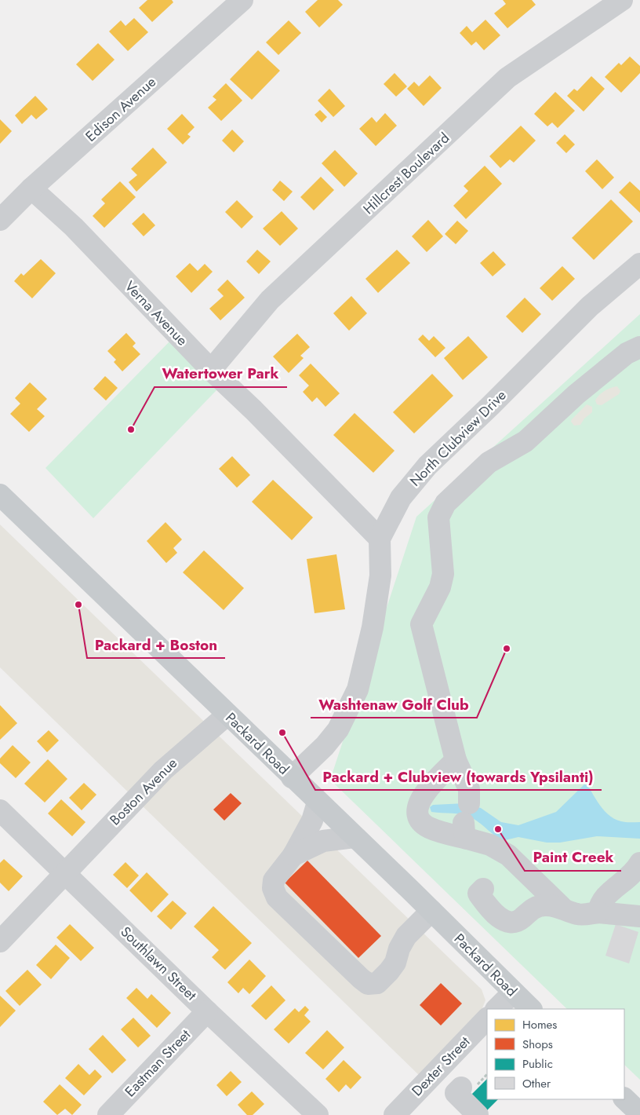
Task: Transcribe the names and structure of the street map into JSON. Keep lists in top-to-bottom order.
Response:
{
  "streets": {
    "main road": ["Packard Road"],
    "street": [
      "Edison Avenue",
      "Hillcrest Boulevard",
      "Verna Avenue",
      "North Clubview Drive",
      "Boston Avenue",
      "Southlawn Street",
      "Eastman Street",
      "Dexter Street"
    ]
  },
  "crossings": [
    ["Edison Avenue", "Verna Avenue"],
    ["Hillcrest Boulevard", "Verna Avenue"],
    ["Verna Avenue", "North Clubview Drive"],
    ["North Clubview Drive", "Packard Road"],
    ["Packard Road", "Boston Avenue"],
    ["Boston Avenue", "Southlawn Street"],
    ["Southlawn Street", "Eastman Street"]
  ],
  "places": [
    "Watertower Park",
    "Packard + Boston",
    "Washtenaw Golf Club",
    "Packard + Clubview (towards Ypsilanti)",
    "Paint Creek"
  ],
  "legend": [
    "Homes",
    "Shops",
    "Public",
    "Other"
  ]
}
